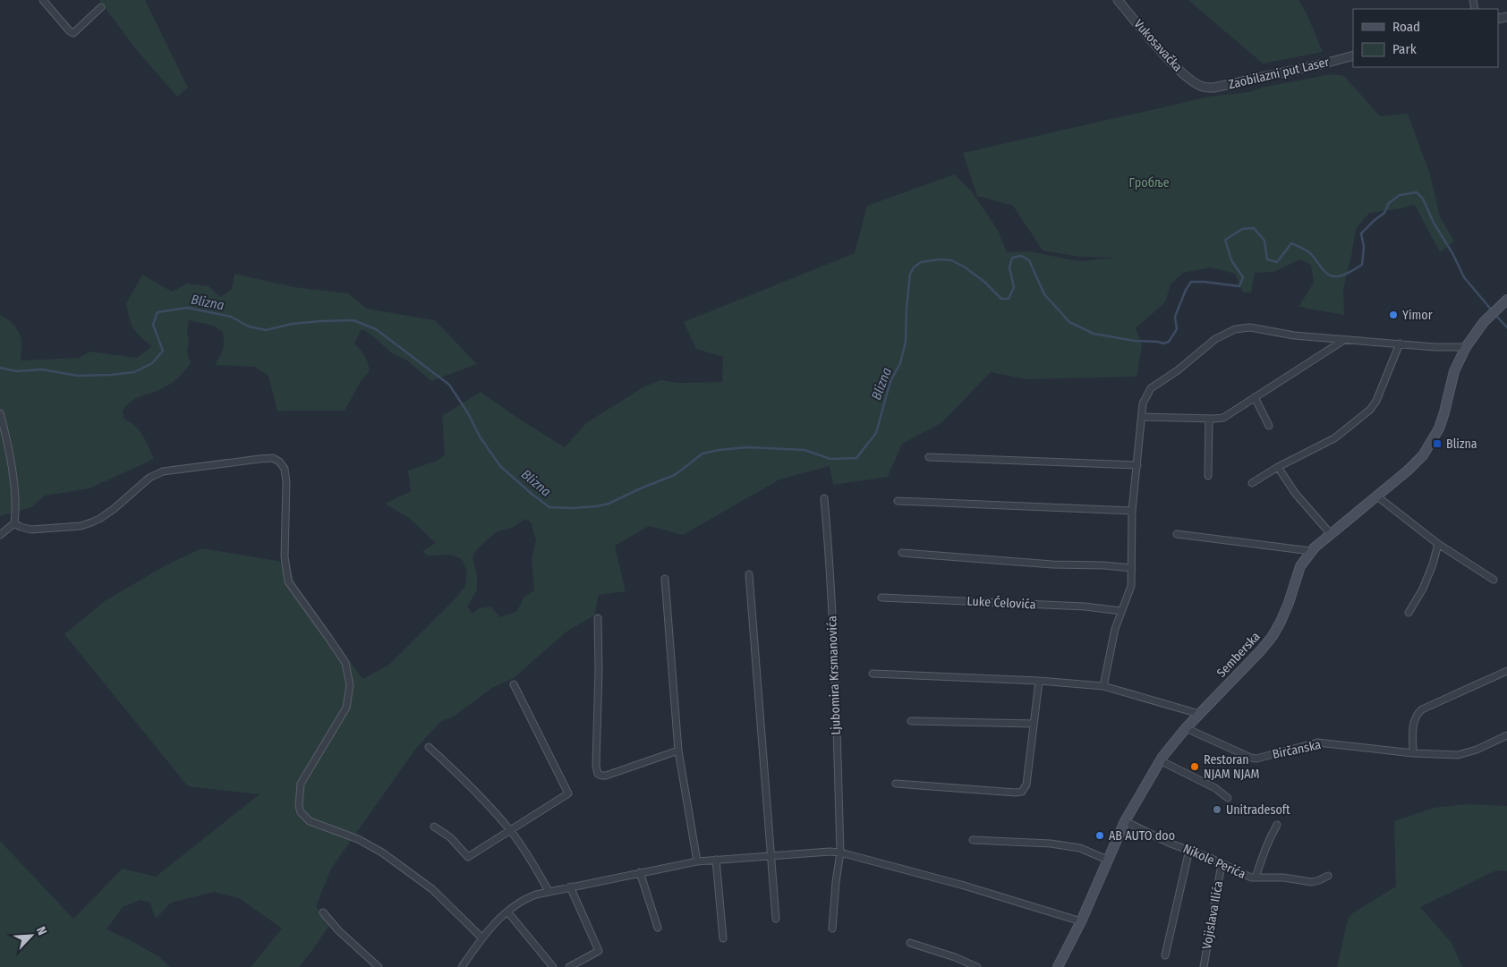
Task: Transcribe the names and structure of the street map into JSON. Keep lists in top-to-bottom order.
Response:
{
  "streets": {
    "main road": ["Semberska"],
    "street": [
      "Vukosavačka",
      "Zaobilazni put Laser",
      "Luke Ćelovića",
      "Ljubomira Krsmanovića",
      "Birčanska",
      "Nikole Perića",
      "Vojislava Ilića"
    ]
  },
  "crossings": [
    ["Vukosavačka", "Zaobilazni put Laser"],
    ["Semberska", "Birčanska"],
    ["Semberska", "Nikole Perića"],
    ["Nikole Perića", "Vojislava Ilića"]
  ],
  "water": ["Blizna"],
  "parks": ["Гробље"],
  "places": {
    "other": [
      "Yimor",
      "Restoran NJAM NJAM",
      "Unitradesoft",
      "AB AUTO doo"
    ],
    "transit": ["Blizna"]
  },
  "legend": ["Road", "Park"],
  "north": "top right"
}
